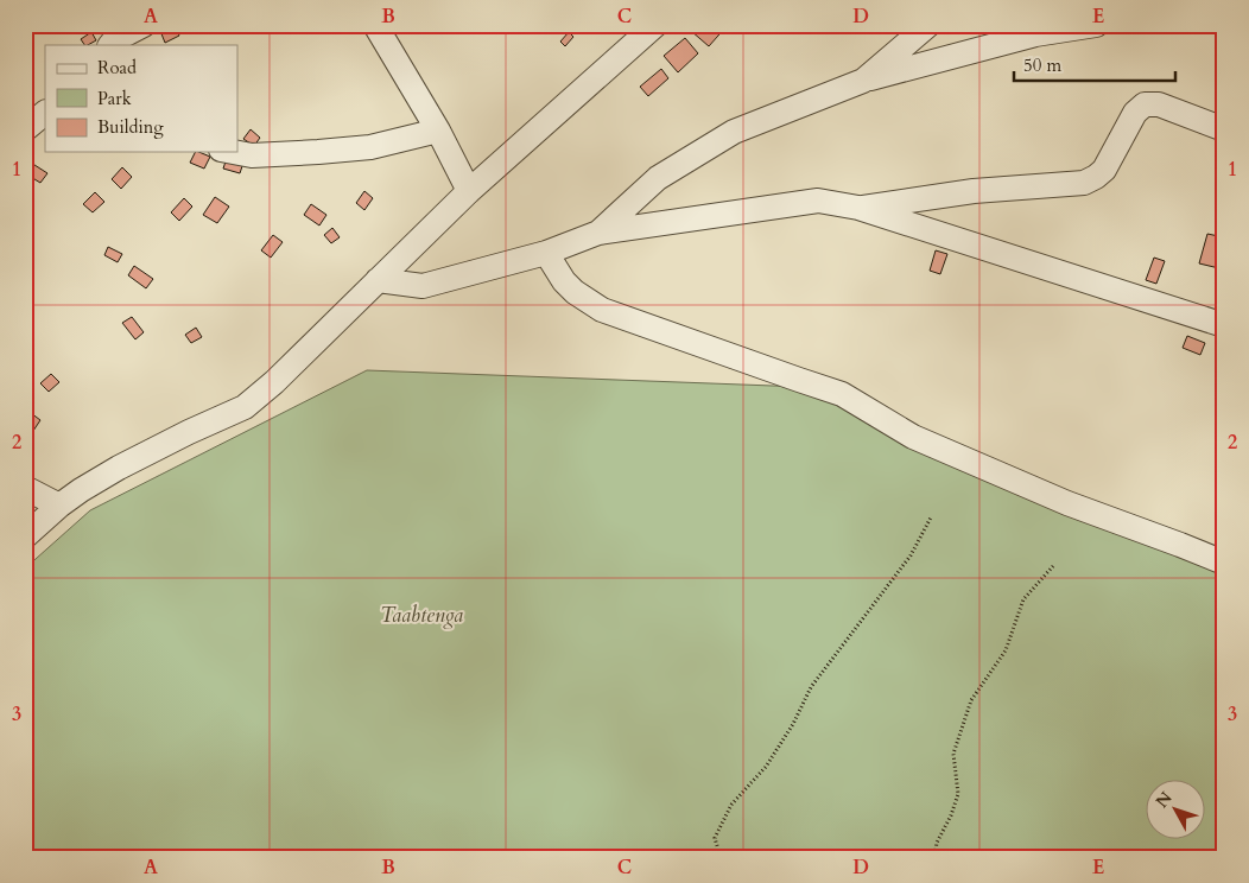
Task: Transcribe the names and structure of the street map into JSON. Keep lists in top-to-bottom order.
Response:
{
  "parks": ["Taabtenga"],
  "legend": ["Road", "Park", "Building"],
  "scale_bar": "50 m",
  "north": "top left",
  "grid": {
    "columns": [
      "A",
      "B",
      "C",
      "D",
      "E"
    ],
    "rows": ["1", "2", "3"]
  }
}
